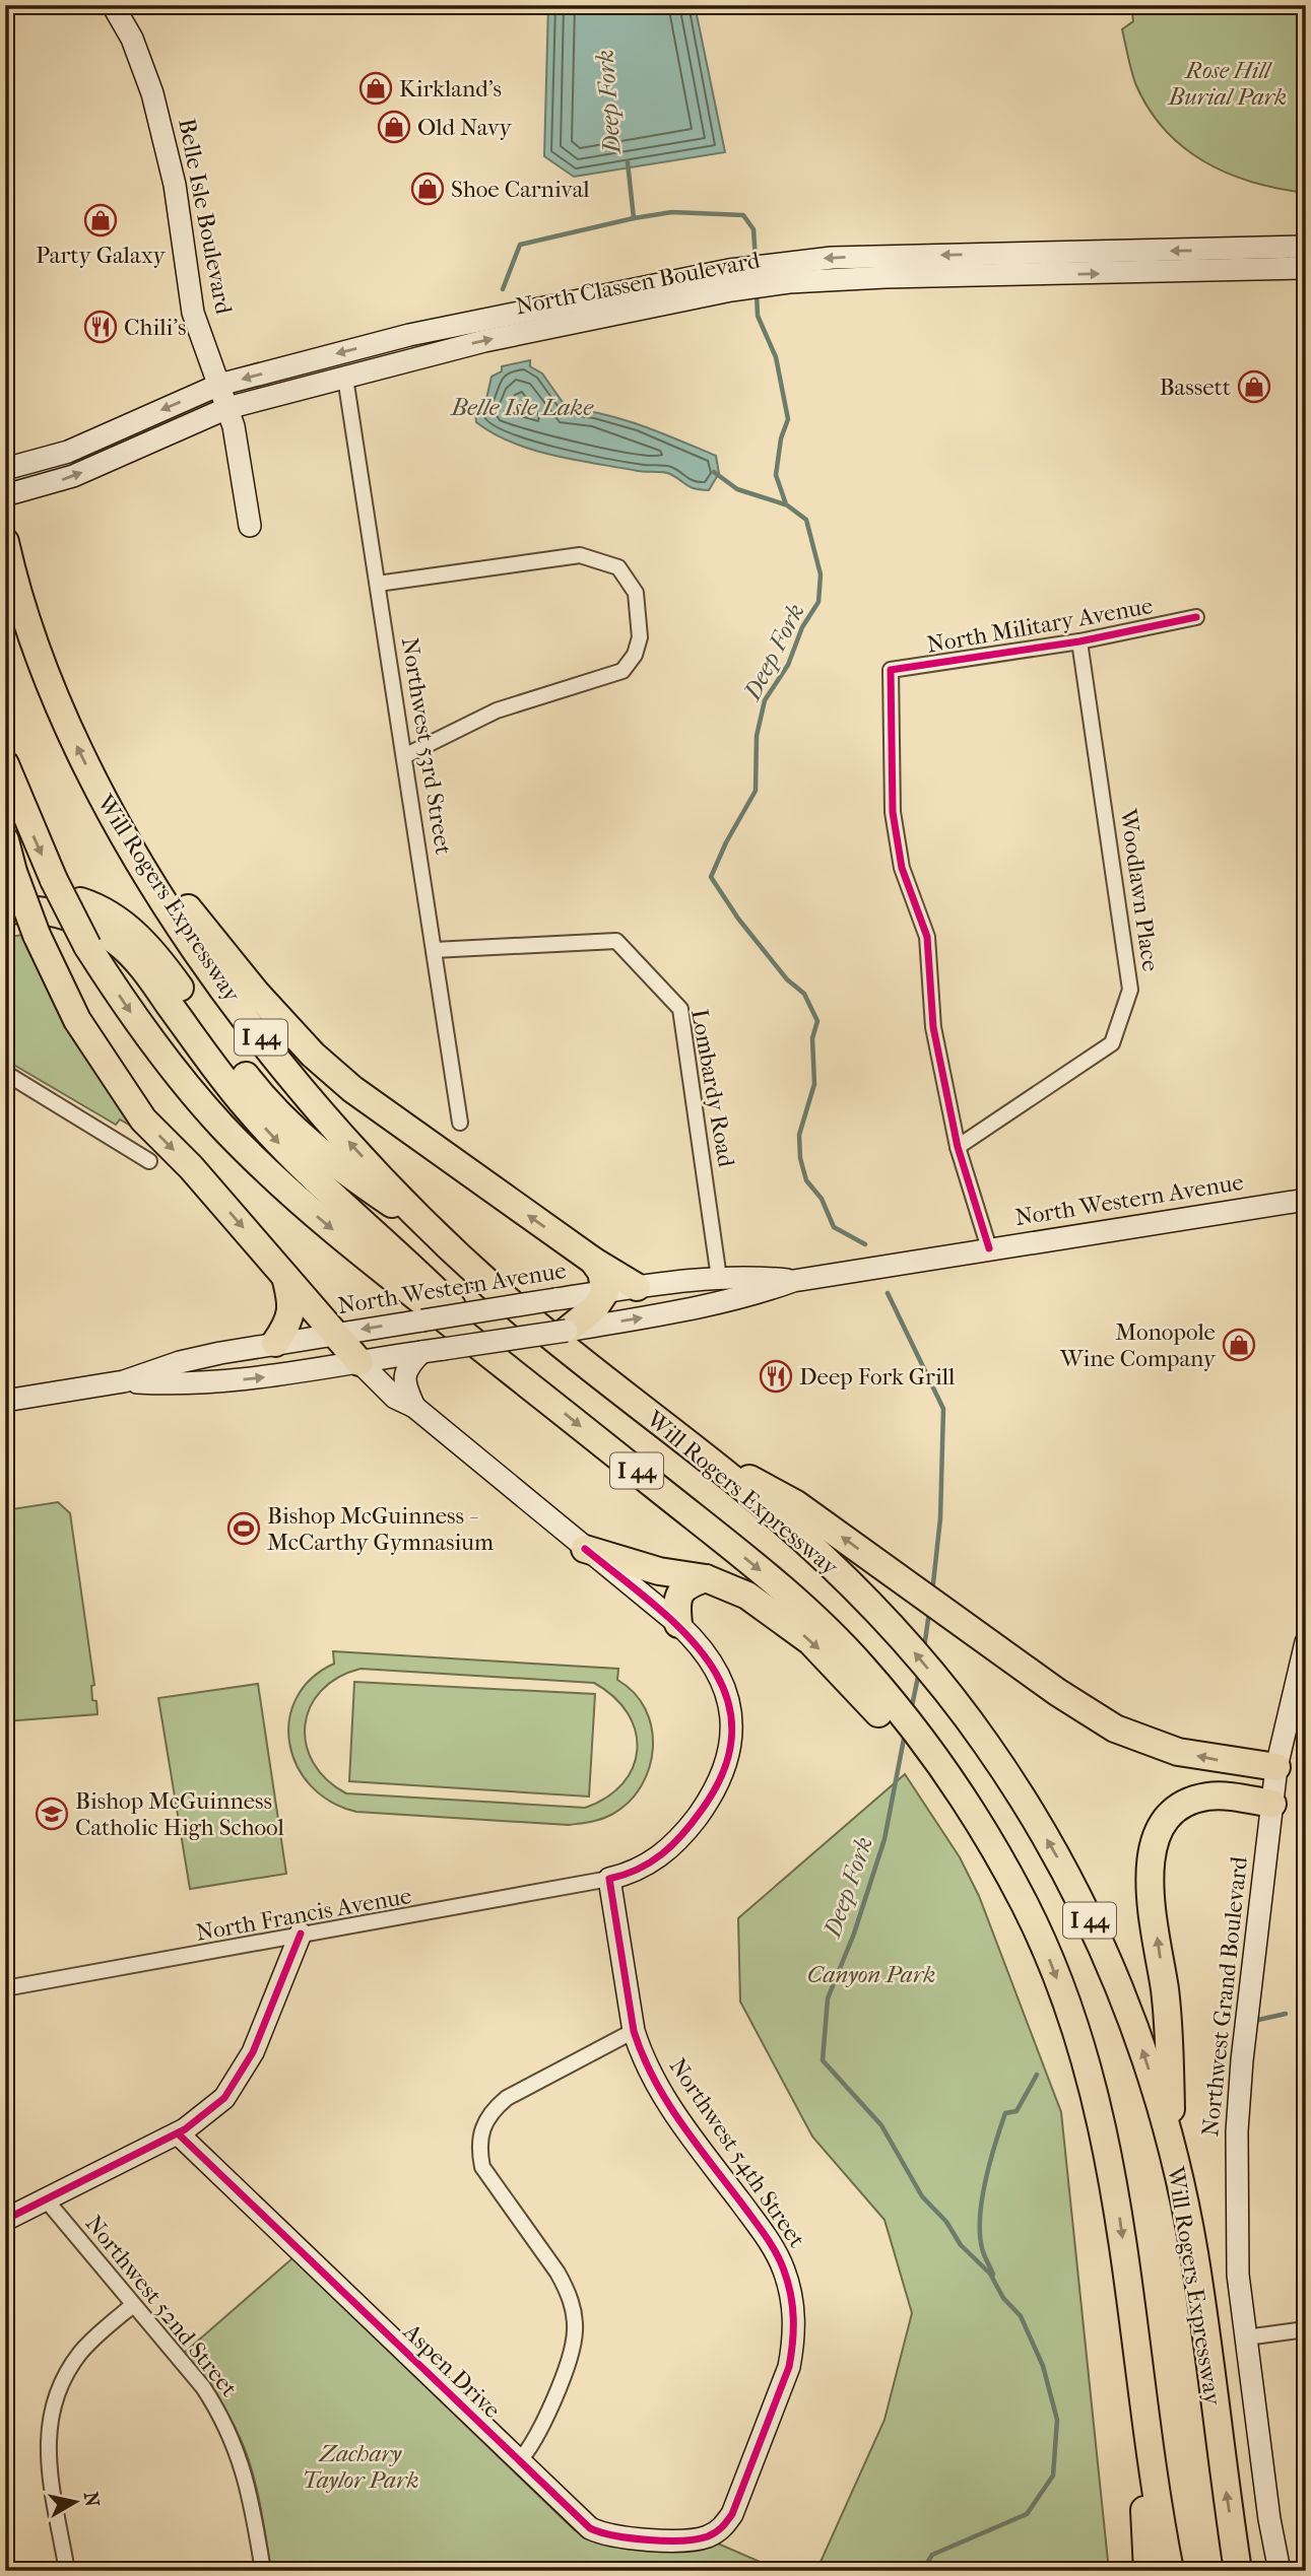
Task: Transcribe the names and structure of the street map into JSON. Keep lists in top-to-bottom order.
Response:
{
  "streets": {
    "highway": ["Will Rogers Expressway", "I 44"],
    "main road": [
      "Belle Isle Boulevard",
      "North Classen Boulevard",
      "North Western Avenue",
      "Northwest Grand Boulevard",
      "Northwest 54th Street",
      "Aspen Drive"
    ],
    "street": [
      "North Military Avenue",
      "Northwest 53rd Street",
      "Woodlawn Place",
      "Lombardy Road",
      "North Francis Avenue",
      "Northwest 52nd Street"
    ]
  },
  "crossings": [
    ["Belle Isle Boulevard", "North Classen Boulevard"],
    ["North Classen Boulevard", "Northwest 53rd Street"],
    ["North Military Avenue", "Woodlawn Place"],
    ["Northwest 53rd Street", "Lombardy Road"],
    ["Lombardy Road", "North Western Avenue"],
    ["North Francis Avenue", "Northwest 54th Street"],
    ["Northwest 54th Street", "Aspen Drive"]
  ],
  "water": ["Deep Fork", "Belle Isle Lake"],
  "parks": ["Rose Hill Burial Park", "Canyon Park", "Zachary Taylor Park"],
  "places": {
    "shop": [
      "Kirkland's",
      "Old Navy",
      "Shoe Carnival",
      "Party Galaxy",
      "Bassett",
      "Monopole Wine Company"
    ],
    "restaurant": ["Chili's", "Deep Fork Grill"],
    "sports": ["Bishop McGuinness - McCarthy Gymnasium"],
    "school or university": ["Bishop McGuinness Catholic High School"]
  },
  "north": "right"
}
